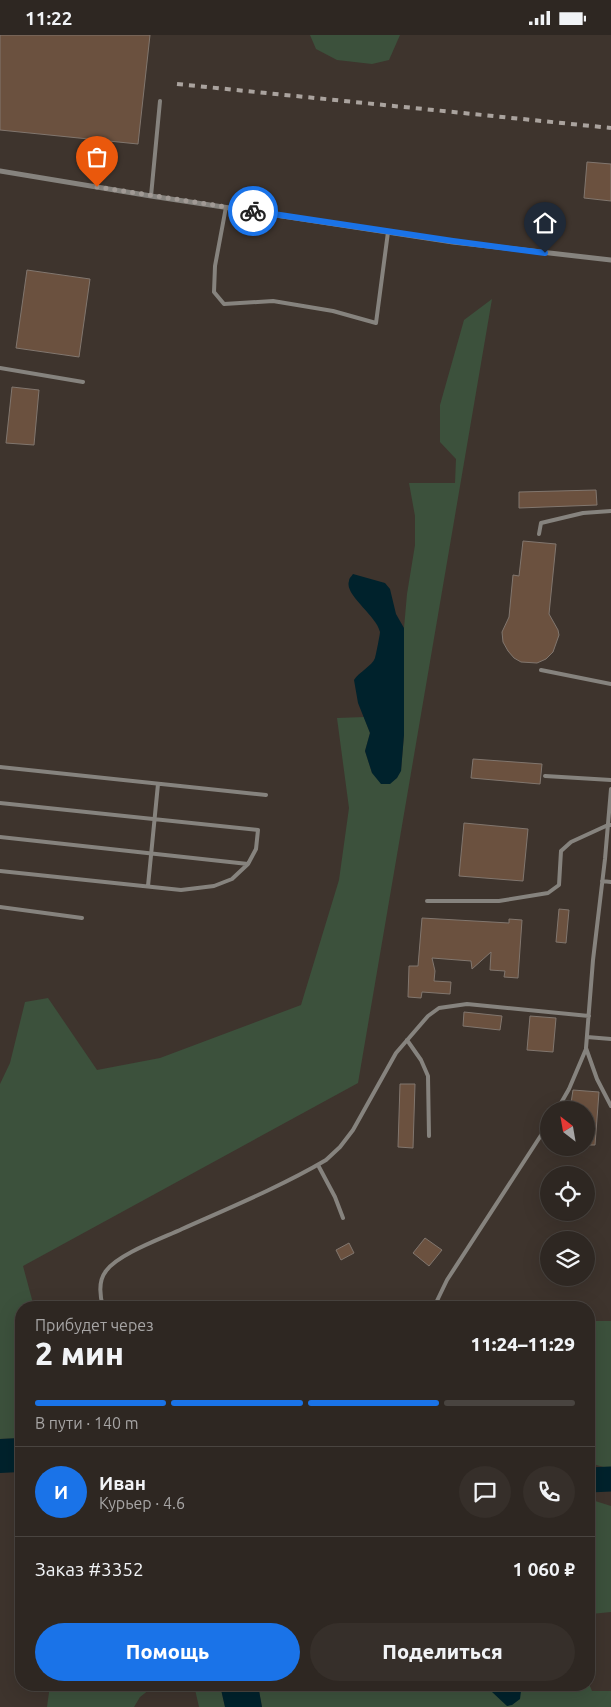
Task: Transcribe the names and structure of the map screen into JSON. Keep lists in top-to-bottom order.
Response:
{
  "north": "top left",
  "page": {
    "status": "11:22",
    "heading": ["2 мин", "Прибудет через", "11:24–11:29"],
    "panel": [
      "Иван",
      "Курьер · 4.6",
      "Заказ #3352",
      "1 060 ₽"
    ],
    "bar": "В пути · 140 m",
    "round": "И",
    "buttons": ["Помощь", "Поделиться"]
  }
}
